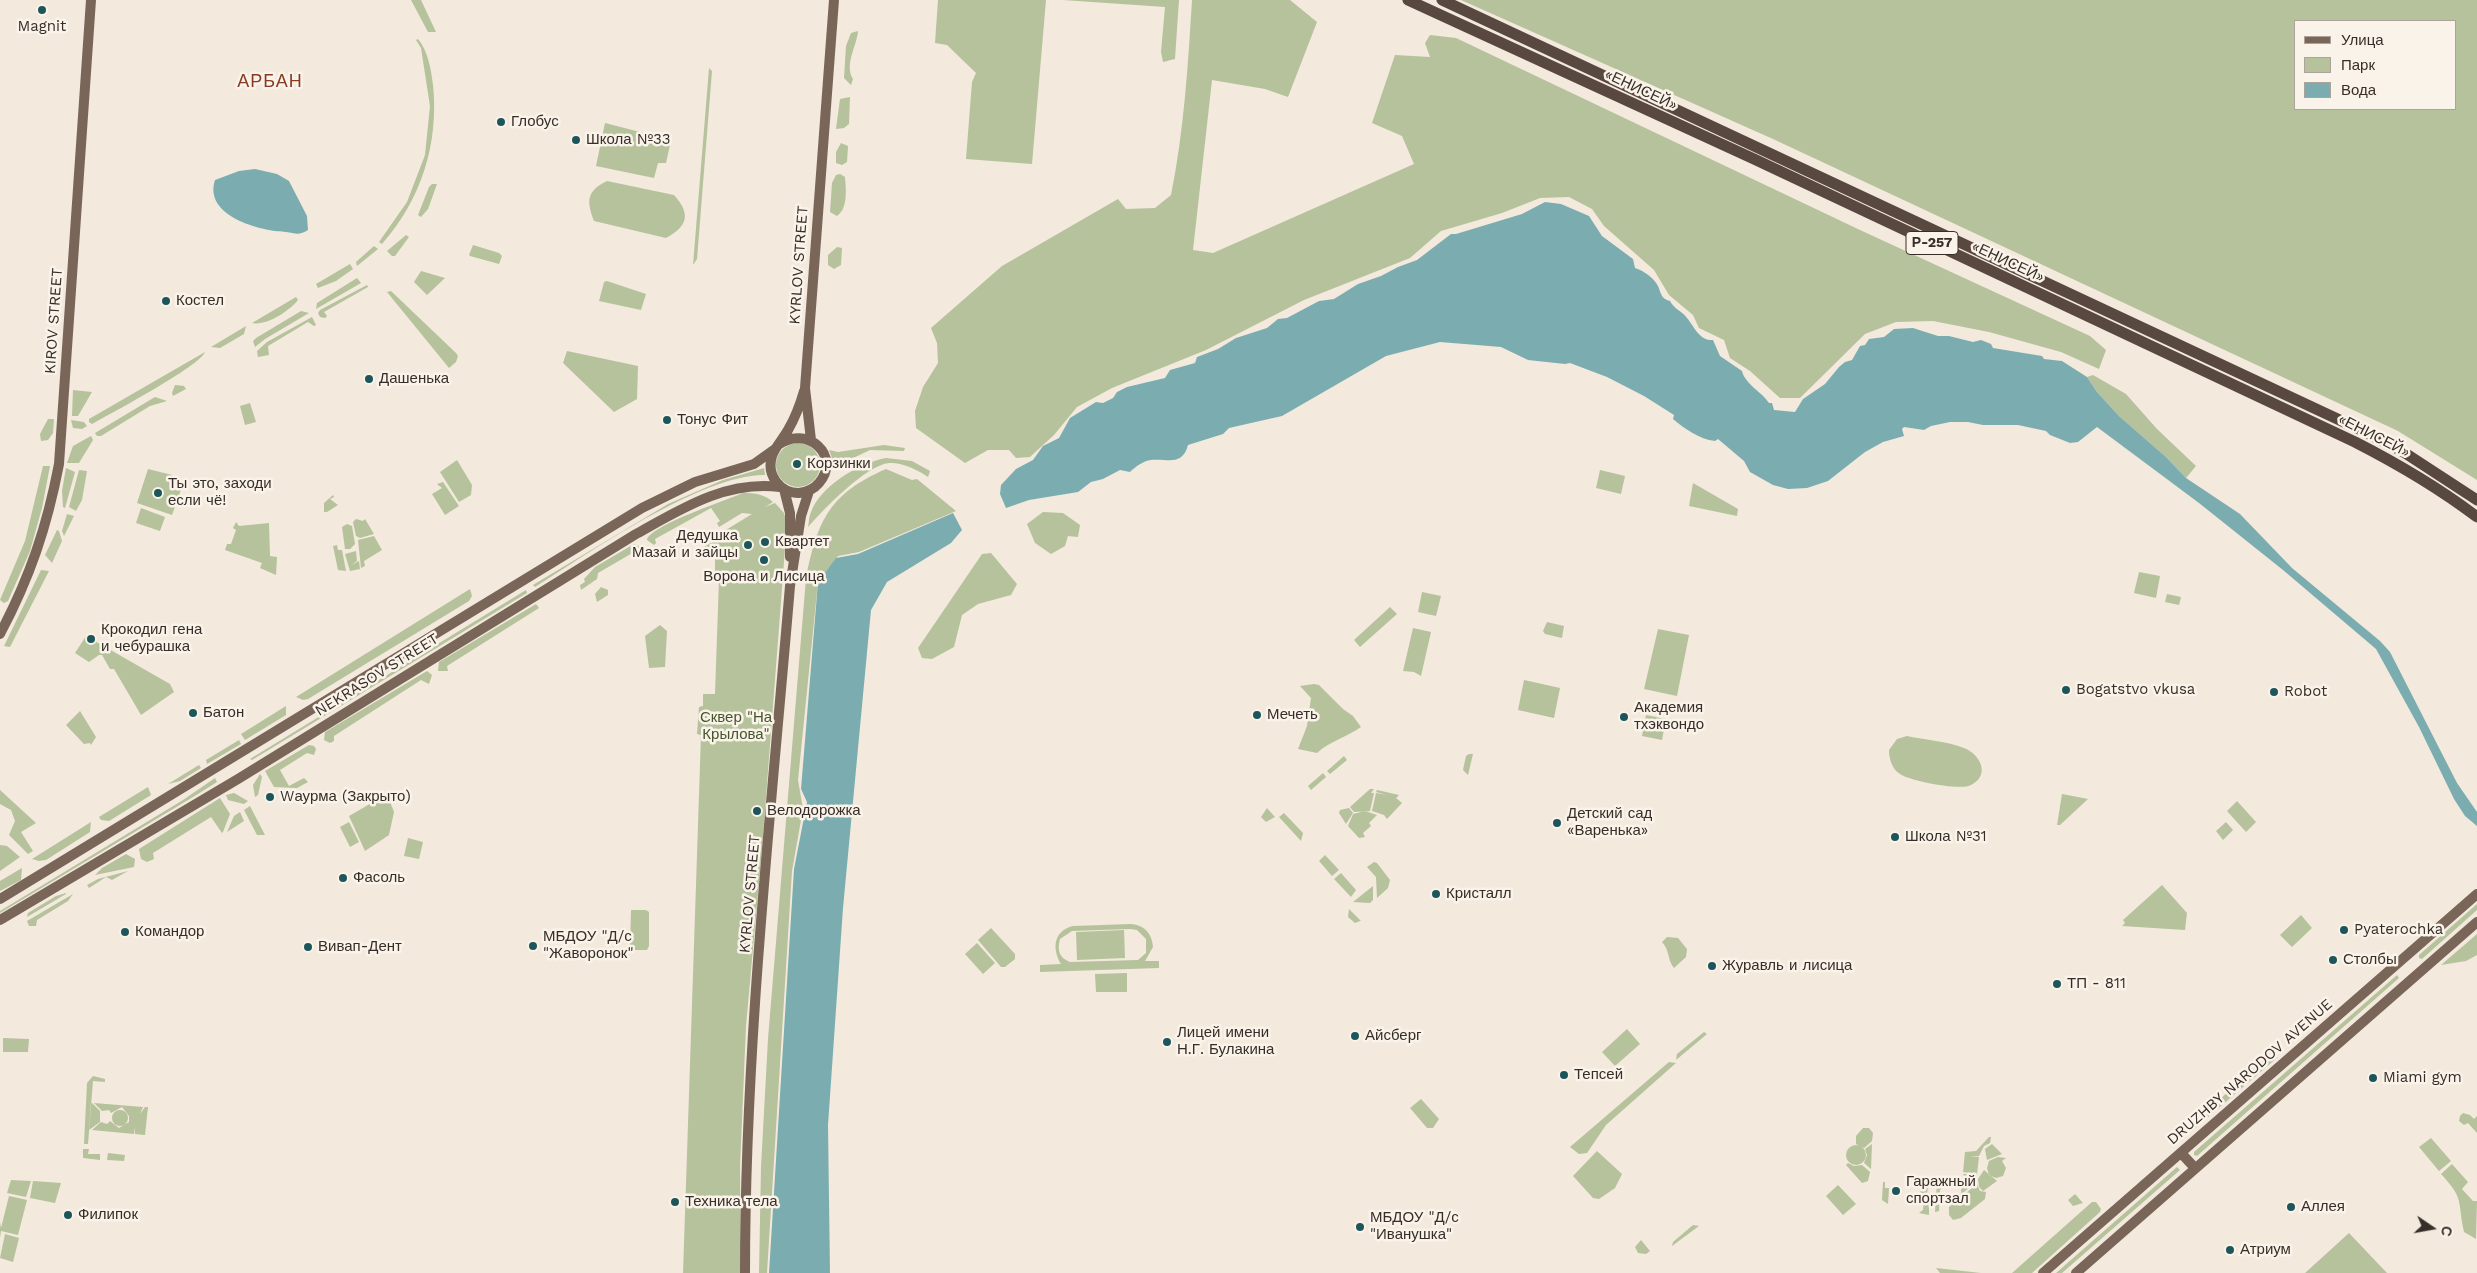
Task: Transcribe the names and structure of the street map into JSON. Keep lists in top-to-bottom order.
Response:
{
  "streets": {
    "highway": ["«ЕНИСЕЙ»", "Р-257"],
    "main road": [
      "KYRLOV STREET",
      "KIROV STREET",
      "NEKRASOV STREET",
      "DRUZHBY NARODOV AVENUE"
    ]
  },
  "crossings": [
    ["KYRLOV STREET", "NEKRASOV STREET"]
  ],
  "districts": ["АРБАН"],
  "parks": ["Сквер \"На Крылова\""],
  "places": [
    "Magnit",
    "Глобус",
    "Школа №33",
    "Костел",
    "Дашенька",
    "Тонус Фит",
    "Корзинки",
    "Ты это, заходи если чё!",
    "Квартет",
    "Дедушка Мазай и зайцы",
    "Ворона и Лисица",
    "Крокодил гена и чебурашка",
    "Bogatstvo vkusa",
    "Robot",
    "Батон",
    "Мечеть",
    "Академия тхэквондо",
    "Wаурма (Закрыто)",
    "Велодорожка",
    "Детский сад «Варенька»",
    "Школа №31",
    "Фасоль",
    "Кристалл",
    "Pyaterochka",
    "Командор",
    "МБДОУ \"Д/с \"Жаворонок\"",
    "Вивап-Дент",
    "Столбы",
    "Журавль и лисица",
    "ТП - 811",
    "Айсберг",
    "Лицей имени Н.Г. Булакина",
    "Тепсей",
    "Miami gym",
    "Гаражный спортзал",
    "Техника тела",
    "Аллея",
    "Филипок",
    "МБДОУ \"Д/с \"Иванушка\"",
    "Атриум"
  ],
  "legend": ["Улица", "Парк", "Вода"],
  "north": "right"
}
